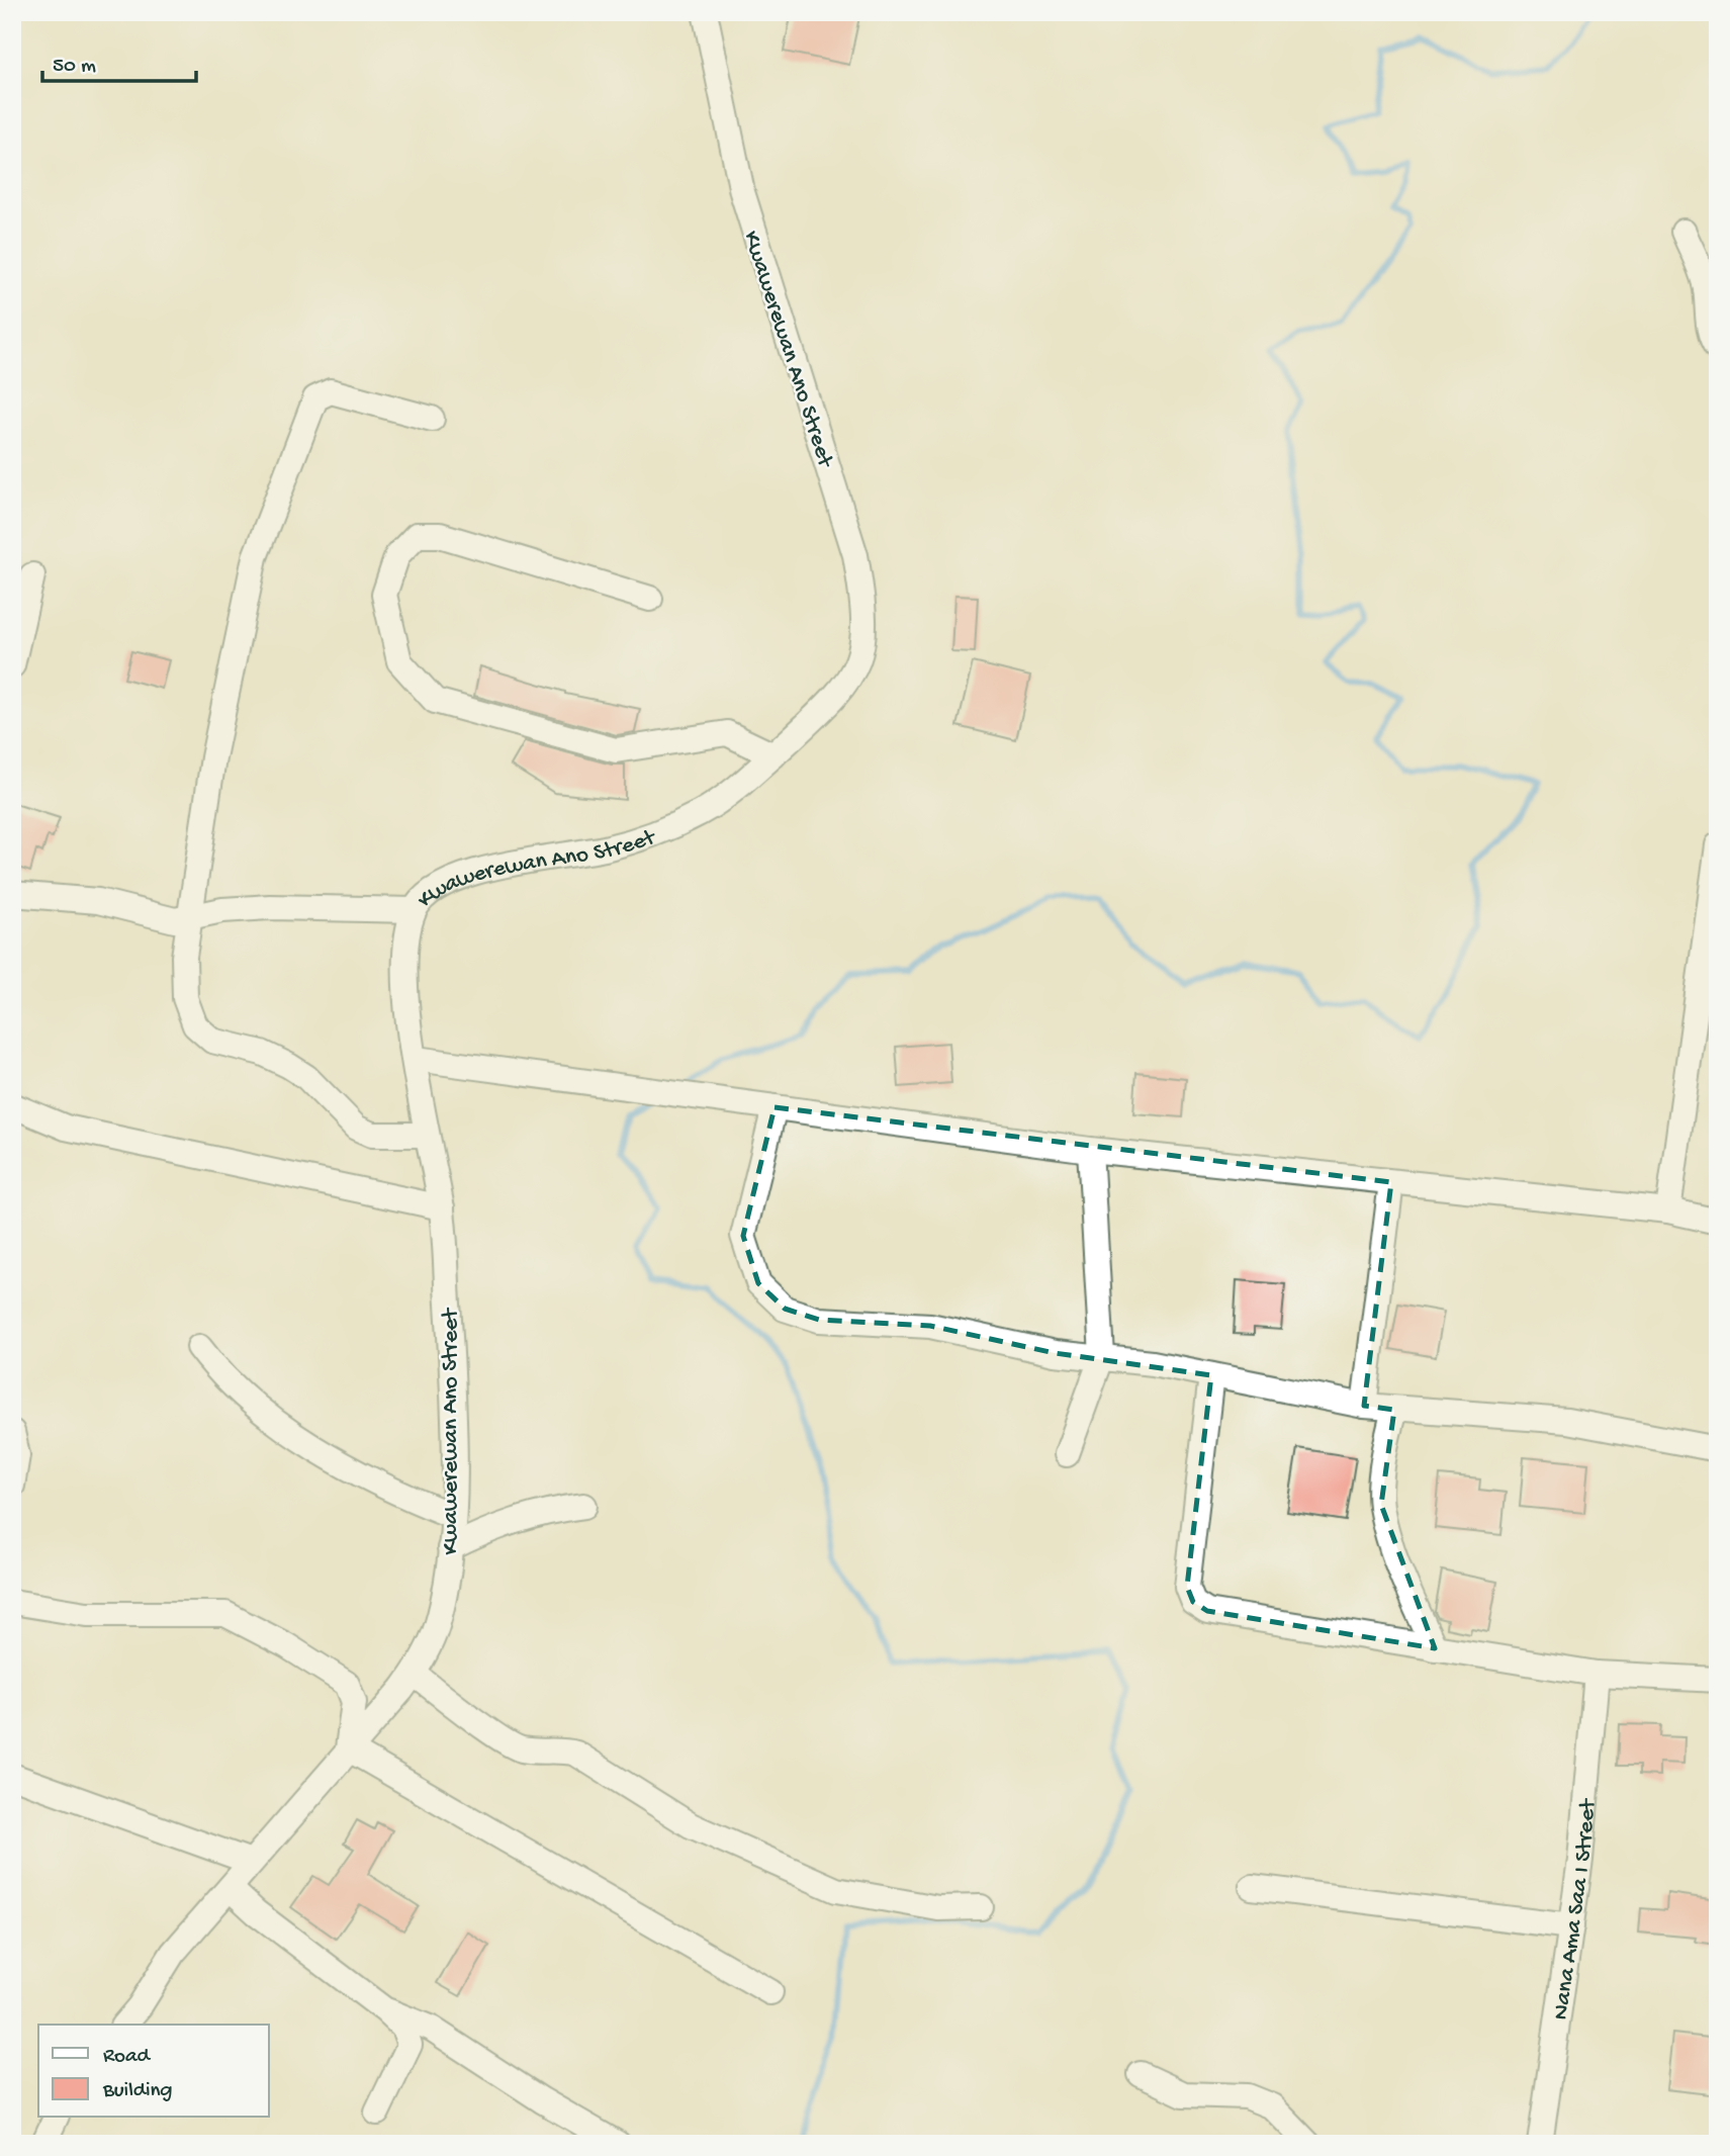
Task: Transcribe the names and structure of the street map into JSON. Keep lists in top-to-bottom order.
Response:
{
  "streets": {
    "street": ["Kwawerewan Ano Street", "Nana Ama Saa I Street"]
  },
  "legend": ["Road", "Building"],
  "scale_bar": "50 m"
}
